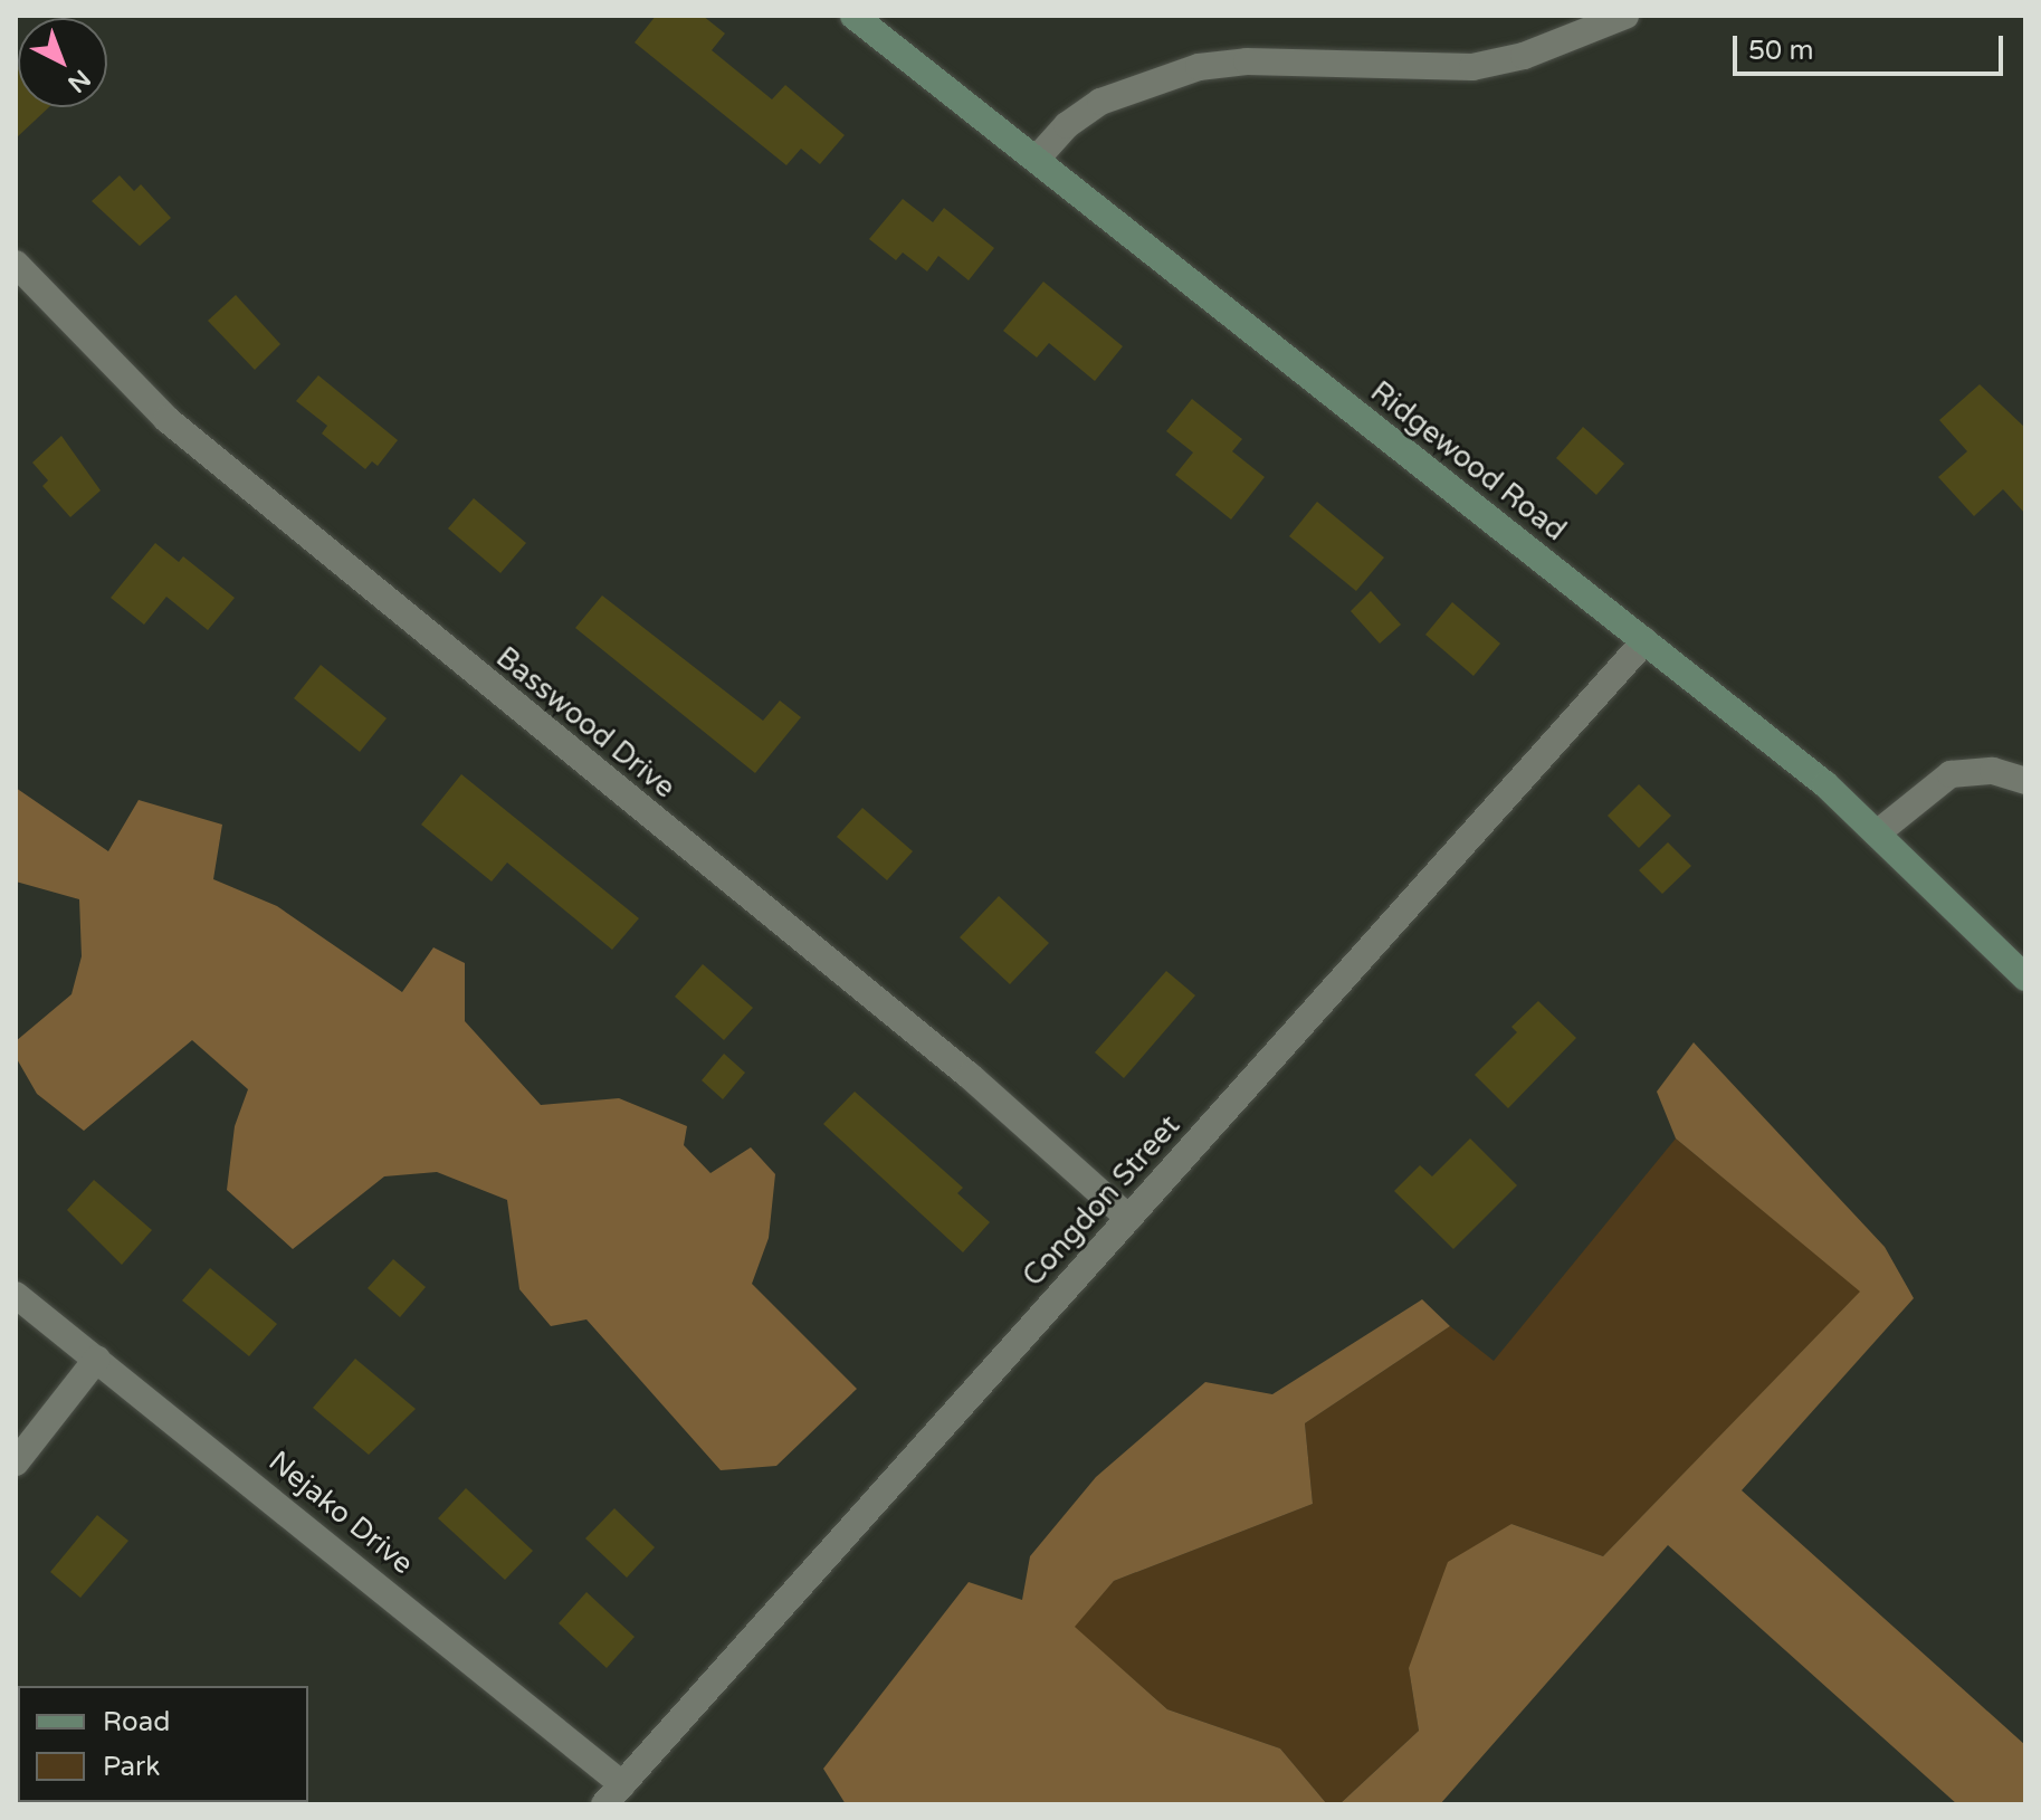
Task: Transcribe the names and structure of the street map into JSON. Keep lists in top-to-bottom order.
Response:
{
  "streets": {
    "main road": ["Ridgewood Road"],
    "street": ["Basswood Drive", "Congdon Street", "Nejako Drive"]
  },
  "crossings": [
    ["Ridgewood Road", "Congdon Street"],
    ["Basswood Drive", "Congdon Street"],
    ["Congdon Street", "Nejako Drive"]
  ],
  "legend": ["Road", "Park"],
  "scale_bar": "50 m",
  "north": "bottom right"
}
